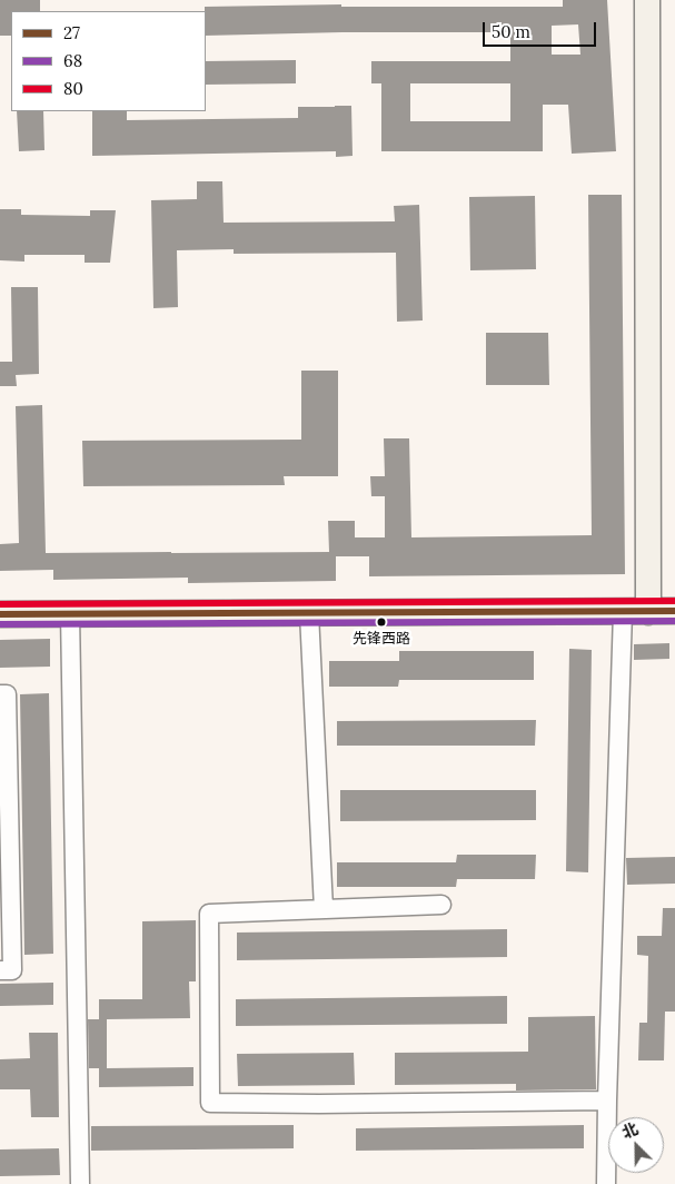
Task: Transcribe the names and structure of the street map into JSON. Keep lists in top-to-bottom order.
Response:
{
  "places": ["先锋西路"],
  "lines": ["transit line 80", "transit line 27", "transit line 68"],
  "legend": ["27", "68", "80"],
  "scale_bar": "50 m",
  "north": "top left"
}
